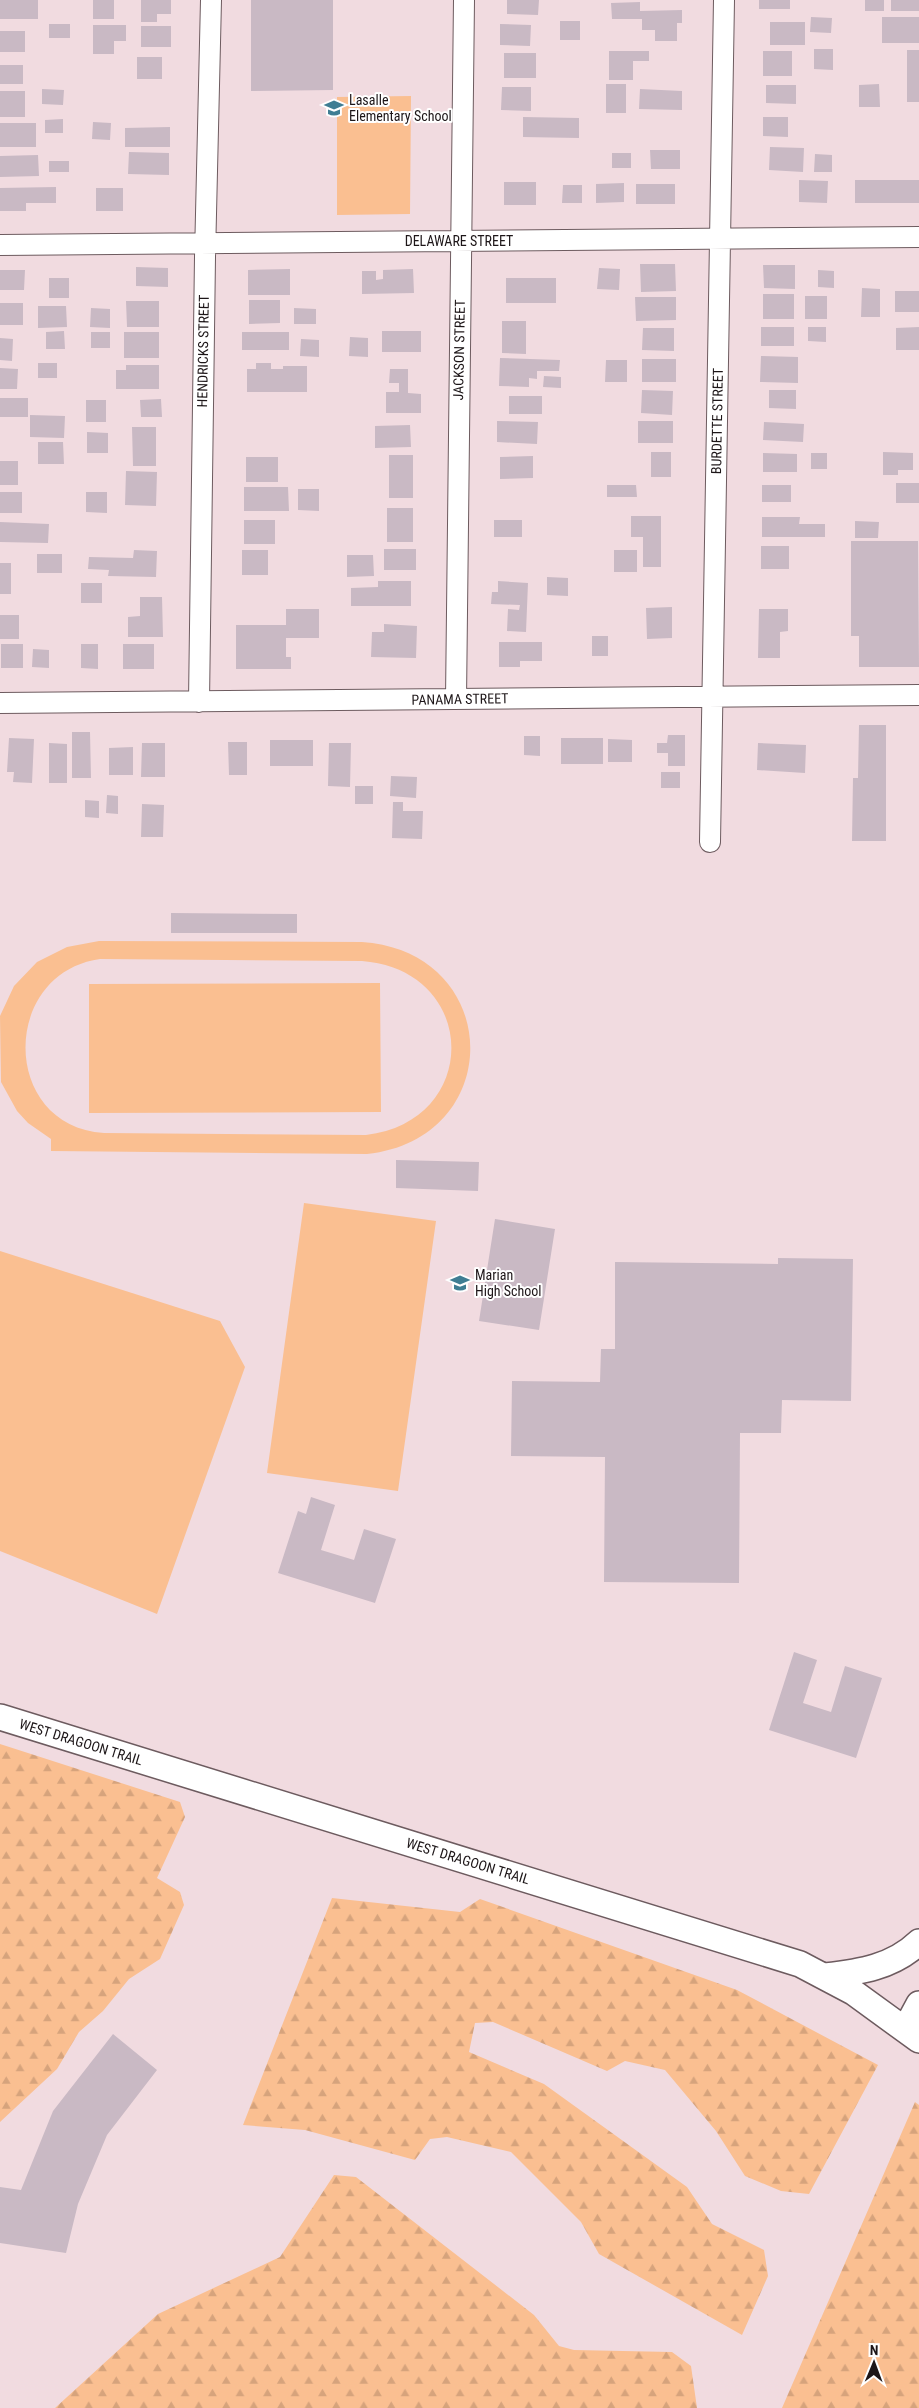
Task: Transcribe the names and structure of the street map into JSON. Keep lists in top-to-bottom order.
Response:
{
  "streets": {
    "street": [
      "DELAWARE STREET",
      "JACKSON STREET",
      "HENDRICKS STREET",
      "BURDETTE STREET",
      "PANAMA STREET",
      "WEST DRAGOON TRAIL"
    ]
  },
  "crossings": [
    ["DELAWARE STREET", "JACKSON STREET"],
    ["DELAWARE STREET", "HENDRICKS STREET"],
    ["DELAWARE STREET", "BURDETTE STREET"],
    ["JACKSON STREET", "PANAMA STREET"],
    ["HENDRICKS STREET", "PANAMA STREET"],
    ["BURDETTE STREET", "PANAMA STREET"]
  ],
  "places": {
    "school or university": ["Lasalle Elementary School", "Marian High School"]
  },
  "north": "top"
}
